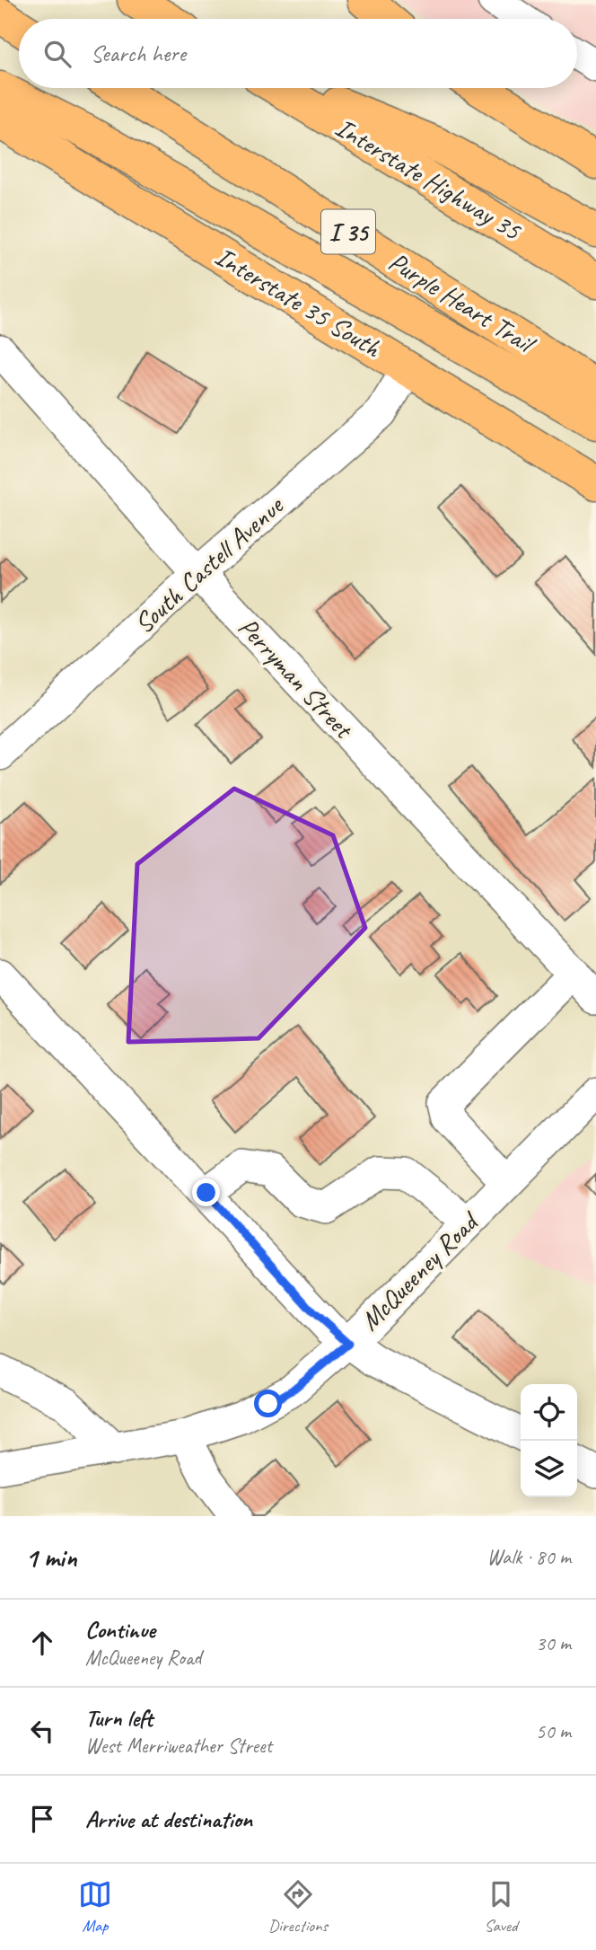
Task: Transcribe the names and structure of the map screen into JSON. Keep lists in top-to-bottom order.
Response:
{
  "streets": {
    "main road": [
      "Interstate Highway 35",
      "I 35",
      "Interstate 35 South",
      "Purple Heart Trail"
    ],
    "street": ["South Castell Avenue", "Perryman Street", "McQueeney Road"]
  },
  "crossings": [
    ["Interstate 35 South", "South Castell Avenue"],
    ["South Castell Avenue", "Perryman Street"]
  ],
  "page": {
    "search": "Search here",
    "heading": ["1 min", "Walk · 80 m"],
    "list": [
      ["Continue", "McQueeney Road", "30 m"],
      ["Turn left", "West Merriweather Street", "50 m"],
      "Arrive at destination"
    ],
    "nav": ["Map", "Directions", "Saved"]
  }
}
